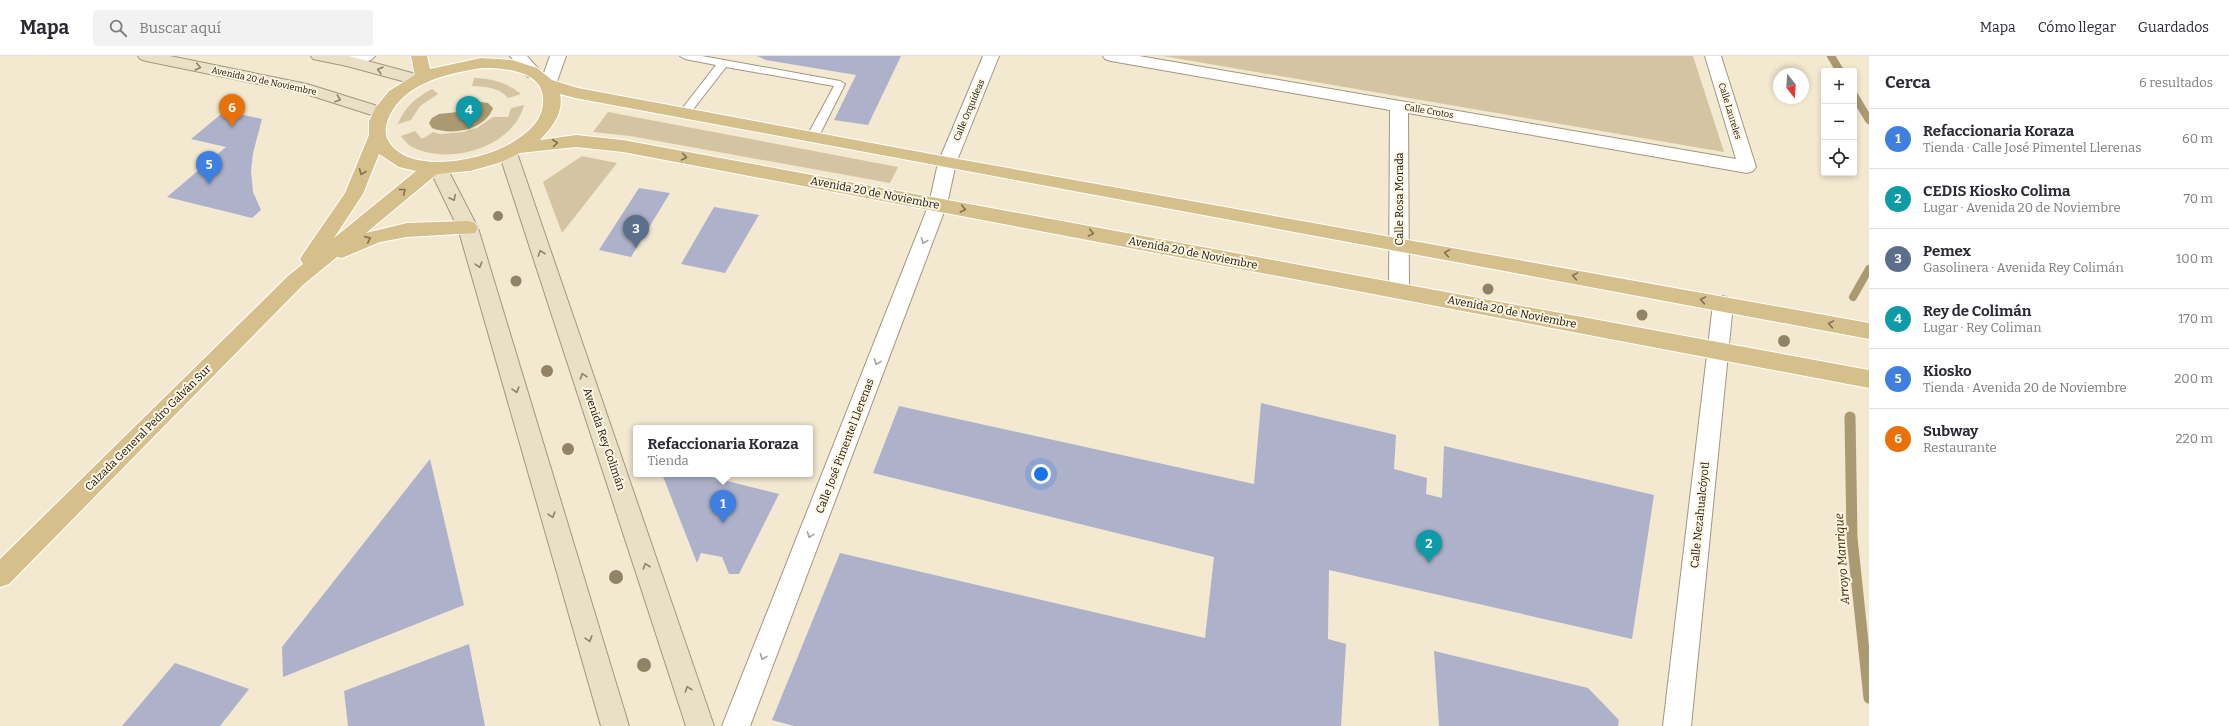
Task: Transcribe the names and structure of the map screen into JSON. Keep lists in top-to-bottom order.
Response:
{
  "streets": {
    "main road": ["Avenida 20 de Noviembre", "Calzada General Pedro Galván Sur", "Avenida Rey Colimán"],
    "street": [
      "Calle Orquídeas",
      "Calle Crotos",
      "Calle Laureles",
      "Calle Rosa Morada",
      "Calle José Pimentel Llerenas",
      "Calle Nezahualcóyotl"
    ]
  },
  "crossings": [
    ["Avenida 20 de Noviembre", "Calle Rosa Morada"],
    ["Avenida 20 de Noviembre", "Calzada General Pedro Galván Sur"],
    ["Avenida 20 de Noviembre", "Avenida Rey Colimán"],
    ["Avenida 20 de Noviembre", "Calle José Pimentel Llerenas"],
    ["Avenida 20 de Noviembre", "Calle Nezahualcóyotl"],
    ["Calle Orquídeas", "Calle José Pimentel Llerenas"],
    ["Calle Crotos", "Calle Laureles"],
    ["Calle Crotos", "Calle Rosa Morada"],
    ["Calzada General Pedro Galván Sur", "Avenida Rey Colimán"]
  ],
  "one_way": ["Calle José Pimentel Llerenas"],
  "water": ["Arroyo Manrique"],
  "north": "bottom",
  "page": {
    "header": "Mapa",
    "search": "Buscar aquí",
    "nav": ["Mapa", "Cómo llegar", "Guardados"],
    "heading": ["Cerca", "6 resultados"],
    "map_buttons": ["+", "−"],
    "pins": [
      "6",
      "4",
      "5",
      "3",
      "1",
      "2"
    ],
    "list": [
      {
        "mark": "1",
        "name": "Refaccionaria Koraza",
        "note": "Tienda · Calle José Pimentel Llerenas",
        "value": "60 m"
      },
      {
        "mark": "2",
        "name": "CEDIS Kiosko Colima",
        "note": "Lugar · Avenida 20 de Noviembre",
        "value": "70 m"
      },
      {
        "mark": "3",
        "name": "Pemex",
        "note": "Gasolinera · Avenida Rey Colimán",
        "value": "100 m"
      },
      {
        "mark": "4",
        "name": "Rey de Colimán",
        "note": "Lugar · Rey Coliman",
        "value": "170 m"
      },
      {
        "mark": "5",
        "name": "Kiosko",
        "note": "Tienda · Avenida 20 de Noviembre",
        "value": "200 m"
      },
      {
        "mark": "6",
        "name": "Subway",
        "note": "Restaurante",
        "value": "220 m"
      }
    ],
    "popup": ["Refaccionaria Koraza", "Tienda"]
  }
}
